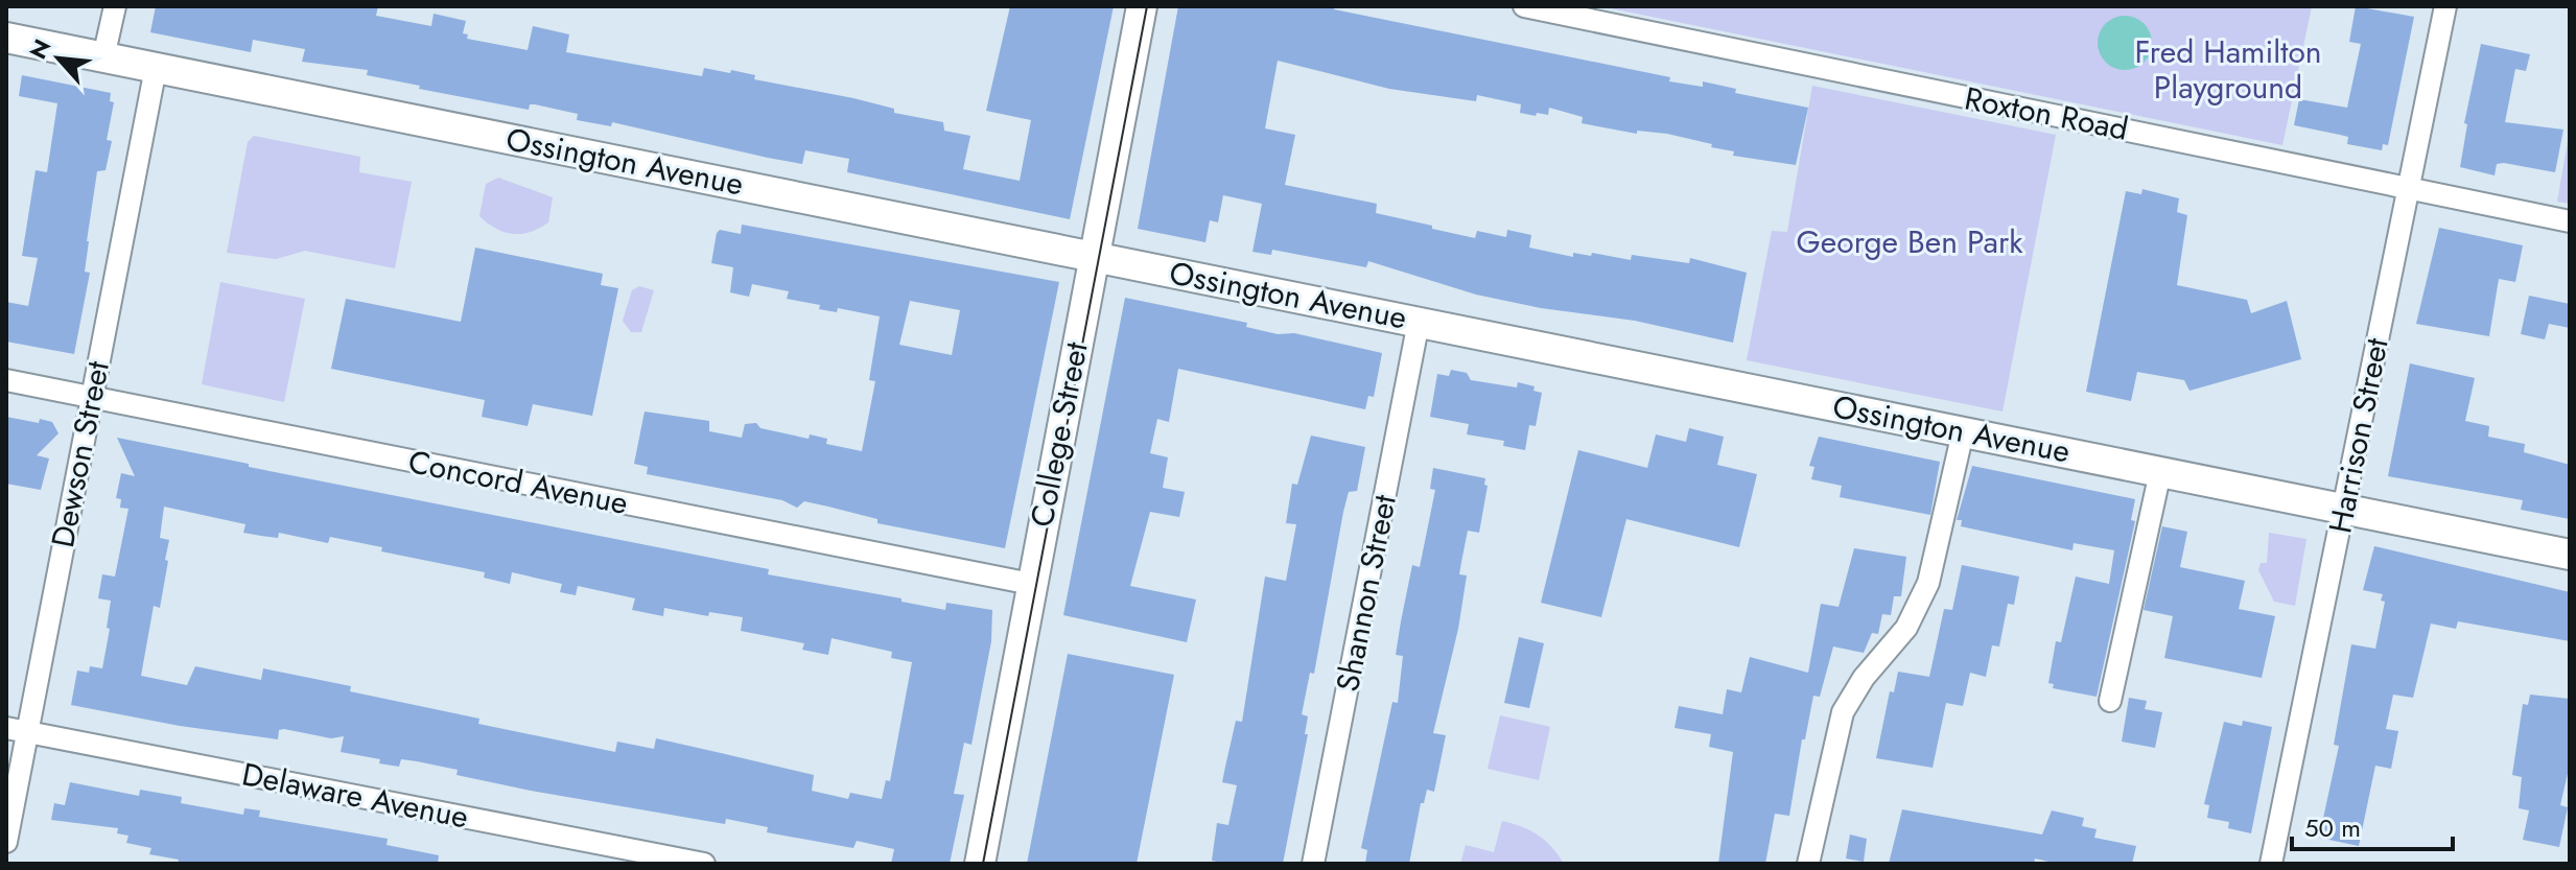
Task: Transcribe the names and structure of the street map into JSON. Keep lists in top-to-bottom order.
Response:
{
  "streets": {
    "street": [
      "Roxton Road",
      "Ossington Avenue",
      "College Street",
      "Harrison Street",
      "Dewson Street",
      "Concord Avenue",
      "Shannon Street",
      "Delaware Avenue"
    ]
  },
  "crossings": [
    ["Roxton Road", "Harrison Street"],
    ["Ossington Avenue", "College Street"],
    ["Ossington Avenue", "Harrison Street"],
    ["Ossington Avenue", "Dewson Street"],
    ["Ossington Avenue", "Shannon Street"],
    ["College Street", "Concord Avenue"],
    ["Dewson Street", "Concord Avenue"],
    ["Dewson Street", "Delaware Avenue"]
  ],
  "parks": ["Fred Hamilton Playground", "George Ben Park"],
  "scale_bar": "50 m",
  "north": "top left"
}
